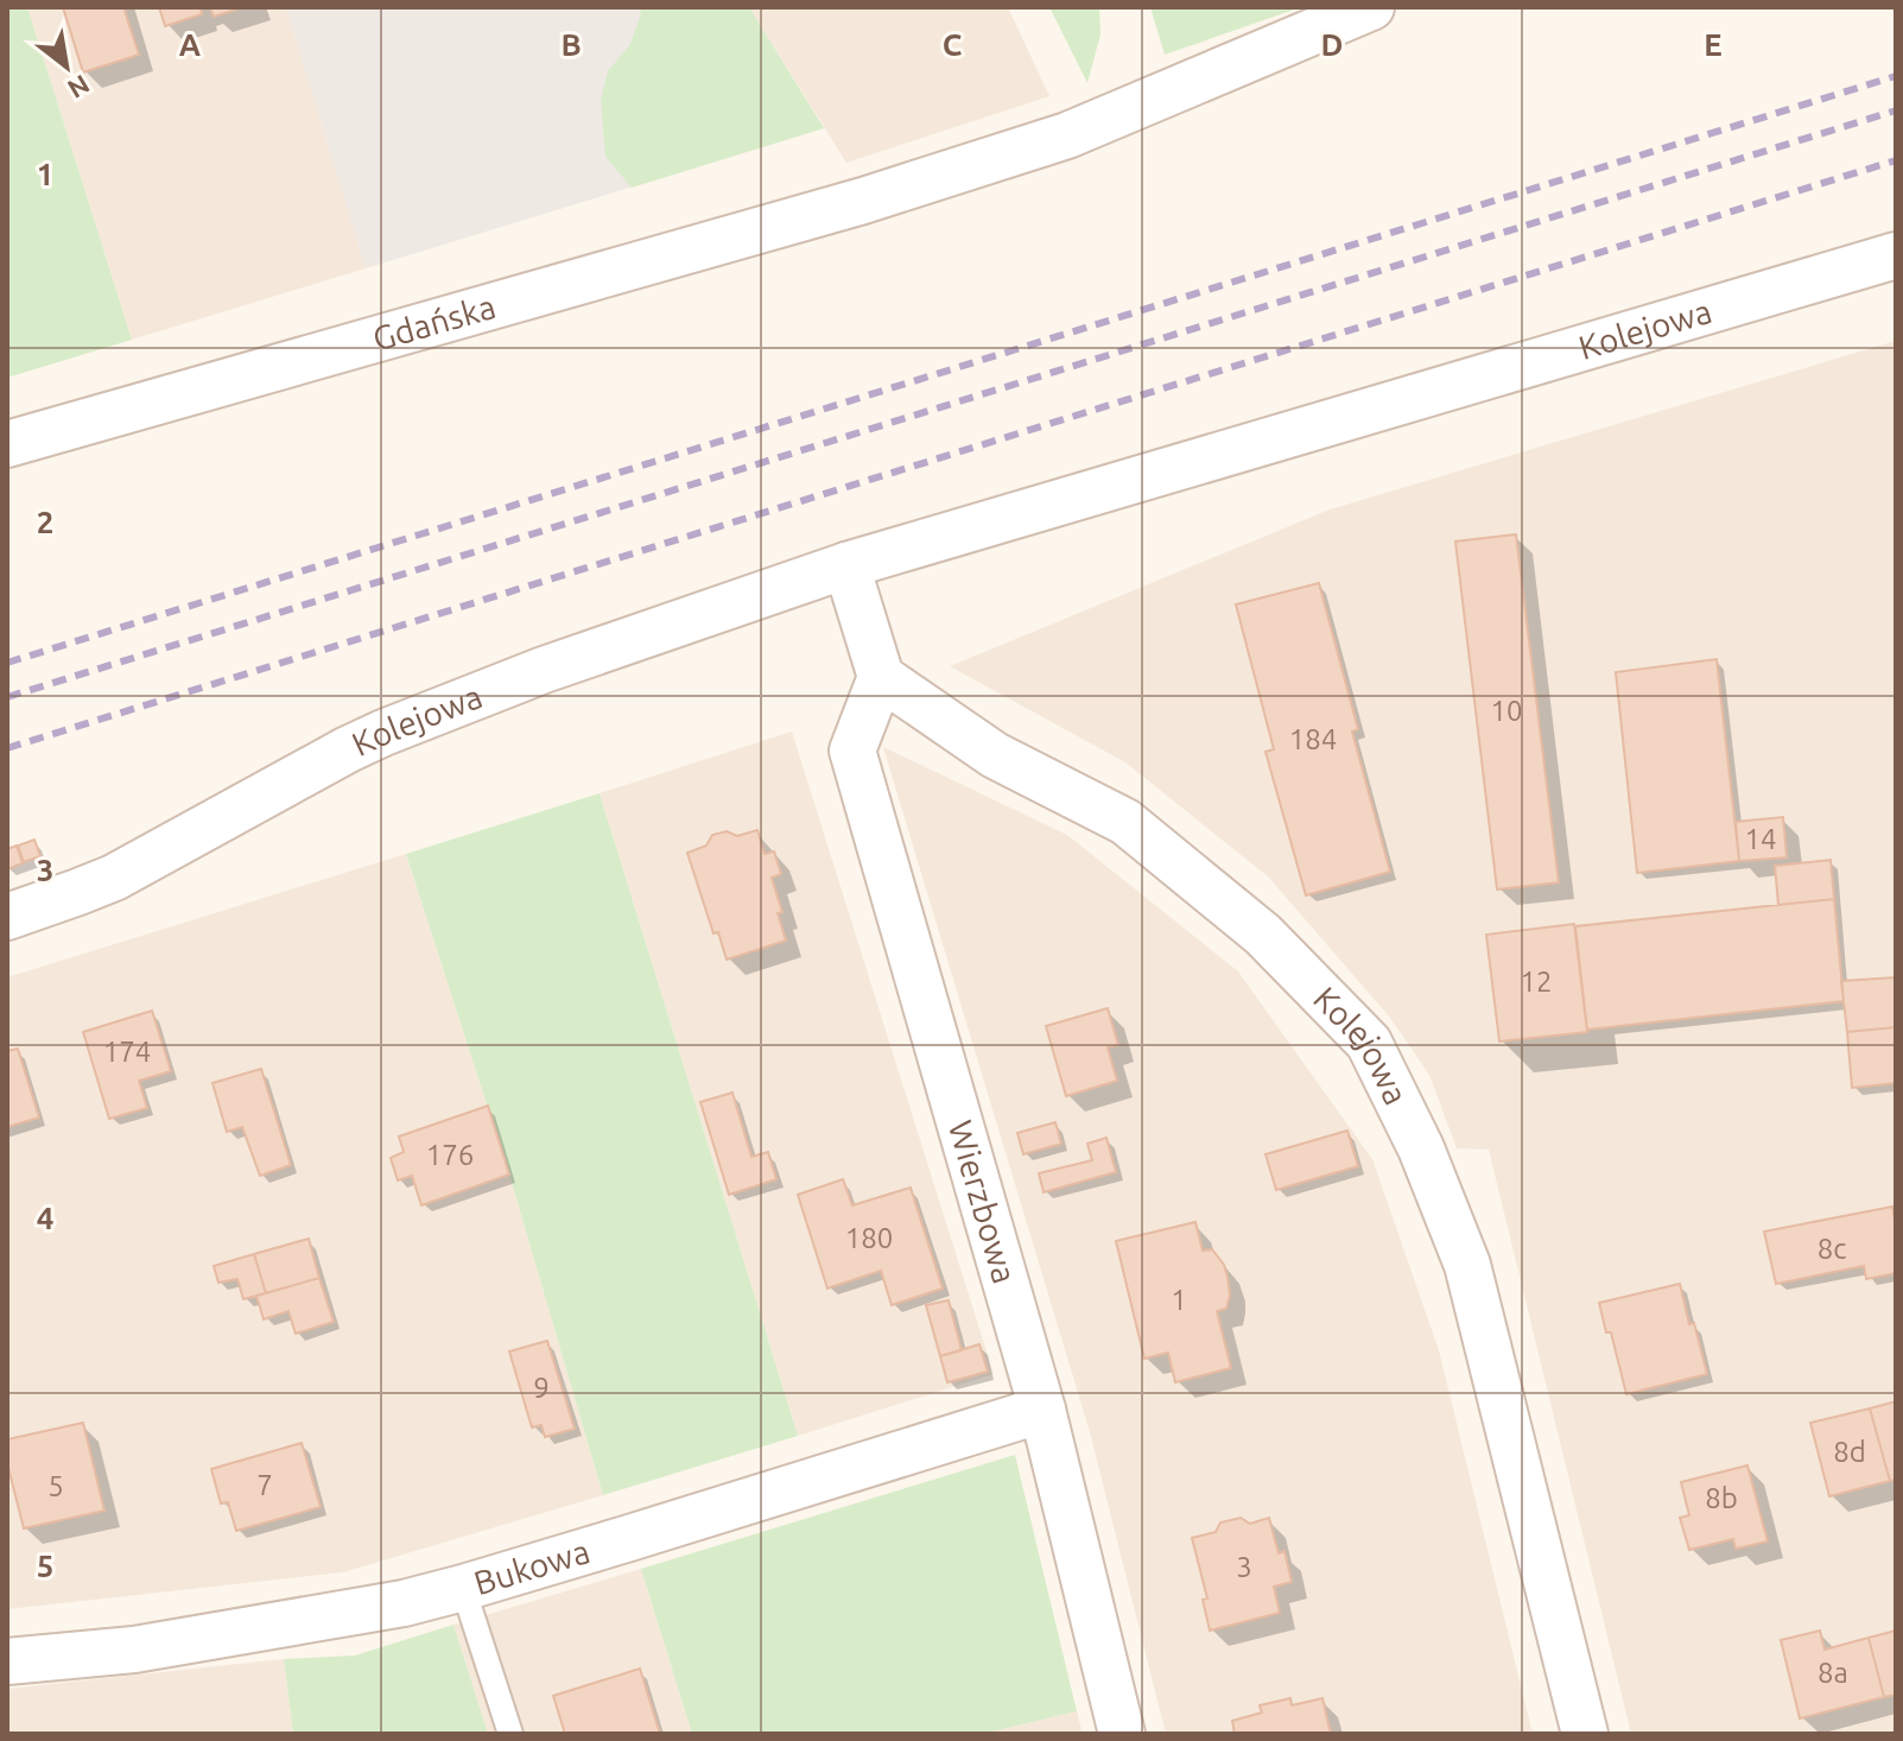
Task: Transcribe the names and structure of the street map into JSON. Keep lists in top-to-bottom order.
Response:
{
  "streets": {
    "street": [
      "Gdańska",
      "Kolejowa",
      "Wierzbowa",
      "Bukowa"
    ]
  },
  "crossings": [
    ["Kolejowa", "Wierzbowa"],
    ["Wierzbowa", "Bukowa"]
  ],
  "house_numbers": [
    "10",
    "184",
    "14",
    "12",
    "174",
    "176",
    "180",
    "8c",
    "1",
    "9",
    "8d",
    "7",
    "5",
    "8b",
    "3",
    "8a"
  ],
  "north": "bottom right",
  "grid": {
    "columns": [
      "A",
      "B",
      "C",
      "D",
      "E"
    ],
    "rows": [
      "1",
      "2",
      "3",
      "4",
      "5"
    ]
  }
}
